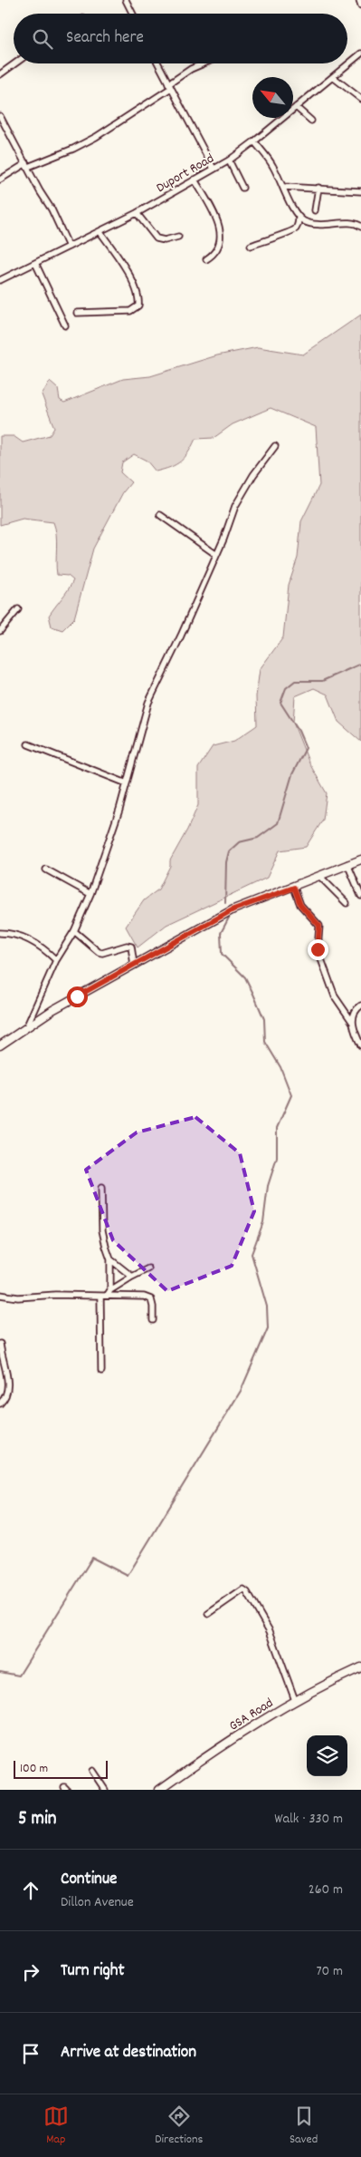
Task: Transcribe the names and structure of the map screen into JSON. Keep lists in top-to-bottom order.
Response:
{
  "streets": {
    "street": ["Duport Road", "GSA Road"]
  },
  "scale_bar": "100 m",
  "north": "top left",
  "page": {
    "search": "Search here",
    "scale": "100 m",
    "heading": ["5 min", "Walk · 330 m"],
    "list": [
      ["Continue", "Dillon Avenue", "260 m"],
      ["Turn right", "70 m"],
      "Arrive at destination"
    ],
    "nav": ["Map", "Directions", "Saved"]
  }
}
